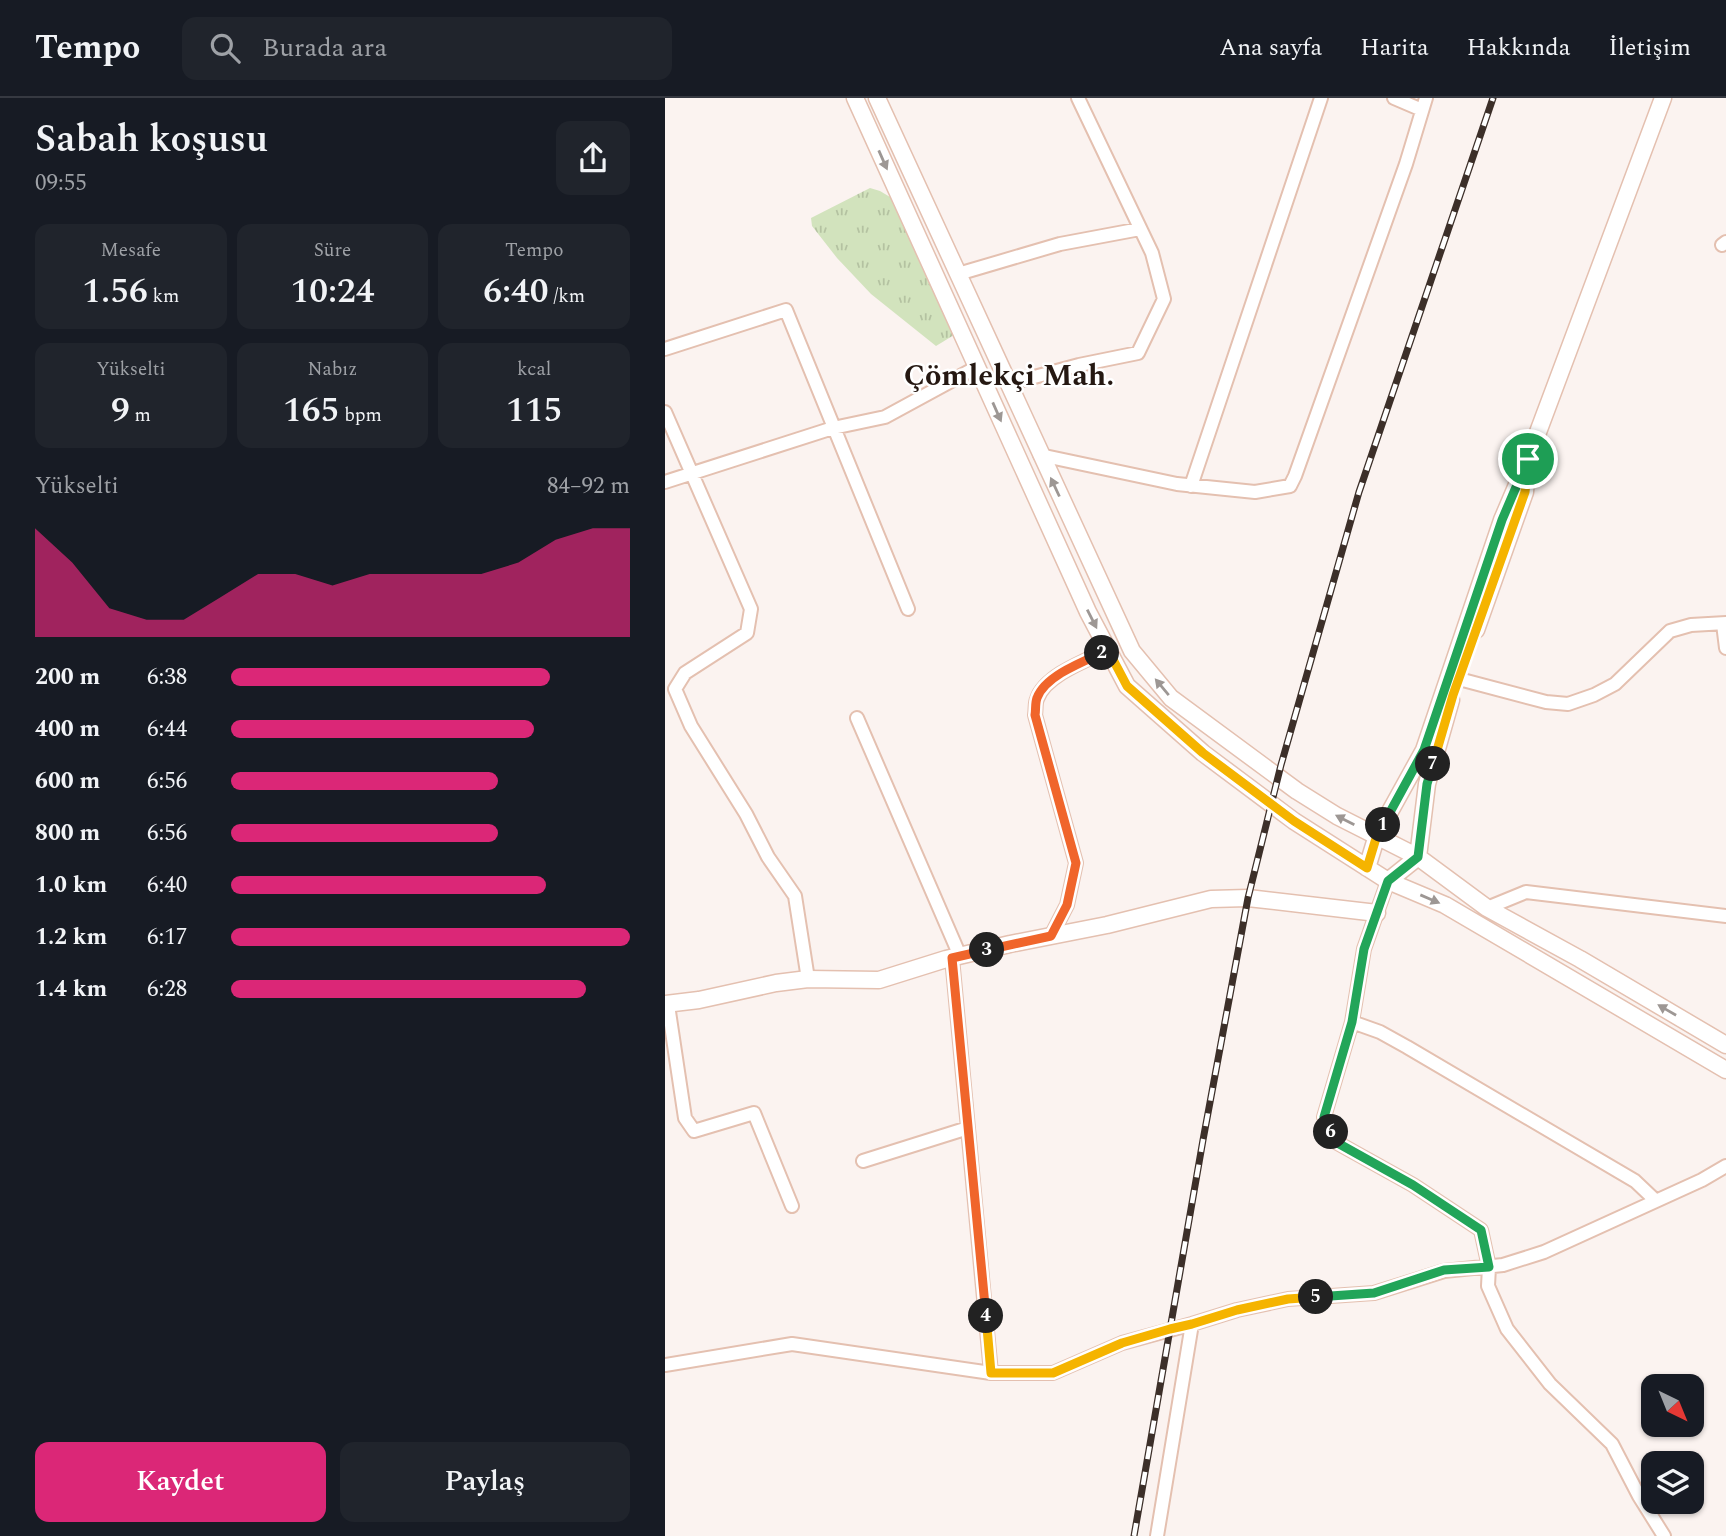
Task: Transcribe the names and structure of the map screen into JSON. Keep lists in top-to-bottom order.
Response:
{
  "districts": ["Çömlekçi Mah."],
  "north": "bottom right",
  "page": {
    "header": "Tempo",
    "search": "Burada ara",
    "nav": [
      "Ana sayfa",
      "Harita",
      "Hakkında",
      "İletişim"
    ],
    "heading": ["Sabah koşusu", "09:55"],
    "stats": [
      ["Mesafe", "1.56 km"],
      ["Süre", "10:24"],
      ["Tempo", "6:40 /km"],
      ["Yükselti", "9 m"],
      ["Nabız", "165 bpm"],
      ["kcal", "115"]
    ],
    "chart": ["Yükselti", "84–92 m"],
    "pins": [
      "2",
      "7",
      "1",
      "3",
      "6",
      "5",
      "4"
    ],
    "list": [
      {
        "name": "200 m",
        "note": "6:38"
      },
      {
        "name": "400 m",
        "note": "6:44"
      },
      {
        "name": "600 m",
        "note": "6:56"
      },
      {
        "name": "800 m",
        "note": "6:56"
      },
      {
        "name": "1.0 km",
        "note": "6:40"
      },
      {
        "name": "1.2 km",
        "note": "6:17"
      },
      {
        "name": "1.4 km",
        "note": "6:28"
      }
    ],
    "buttons": ["Kaydet", "Paylaş"]
  }
}
